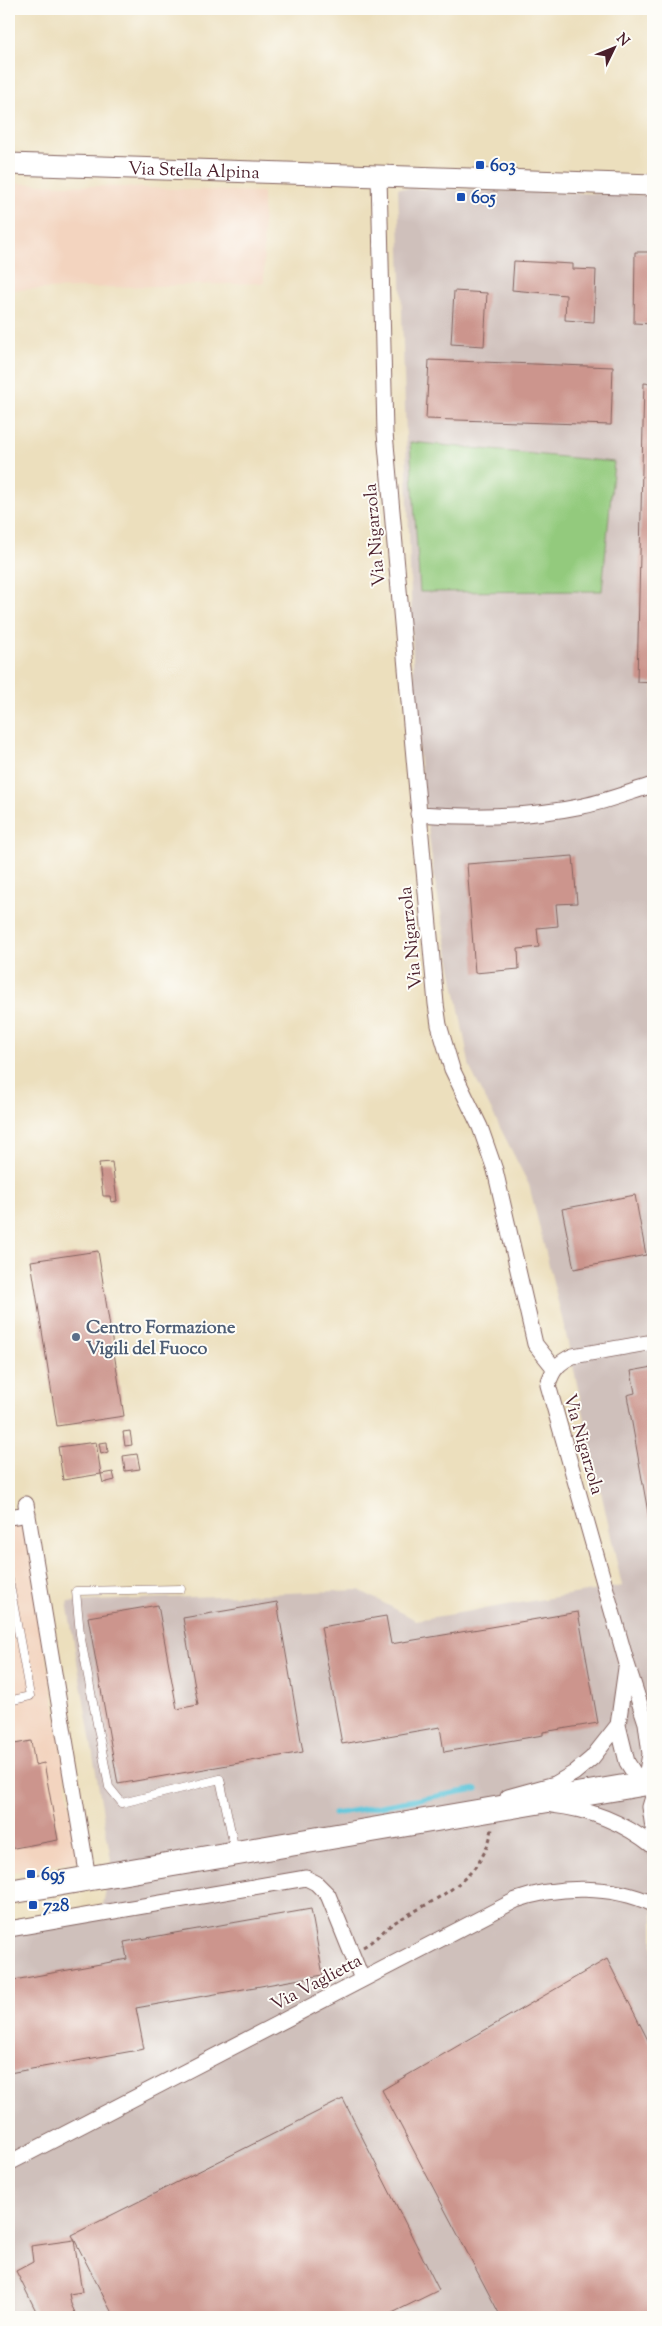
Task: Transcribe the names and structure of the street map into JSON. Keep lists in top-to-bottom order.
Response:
{
  "streets": {
    "street": ["Via Stella Alpina", "Via Nigarzola", "Via Vaglietta"]
  },
  "crossings": [
    ["Via Stella Alpina", "Via Nigarzola"]
  ],
  "places": {
    "transit": [
      "603",
      "605",
      "695",
      "728"
    ],
    "other": ["Centro Formazione Vigili del Fuoco"]
  },
  "north": "top right"
}
